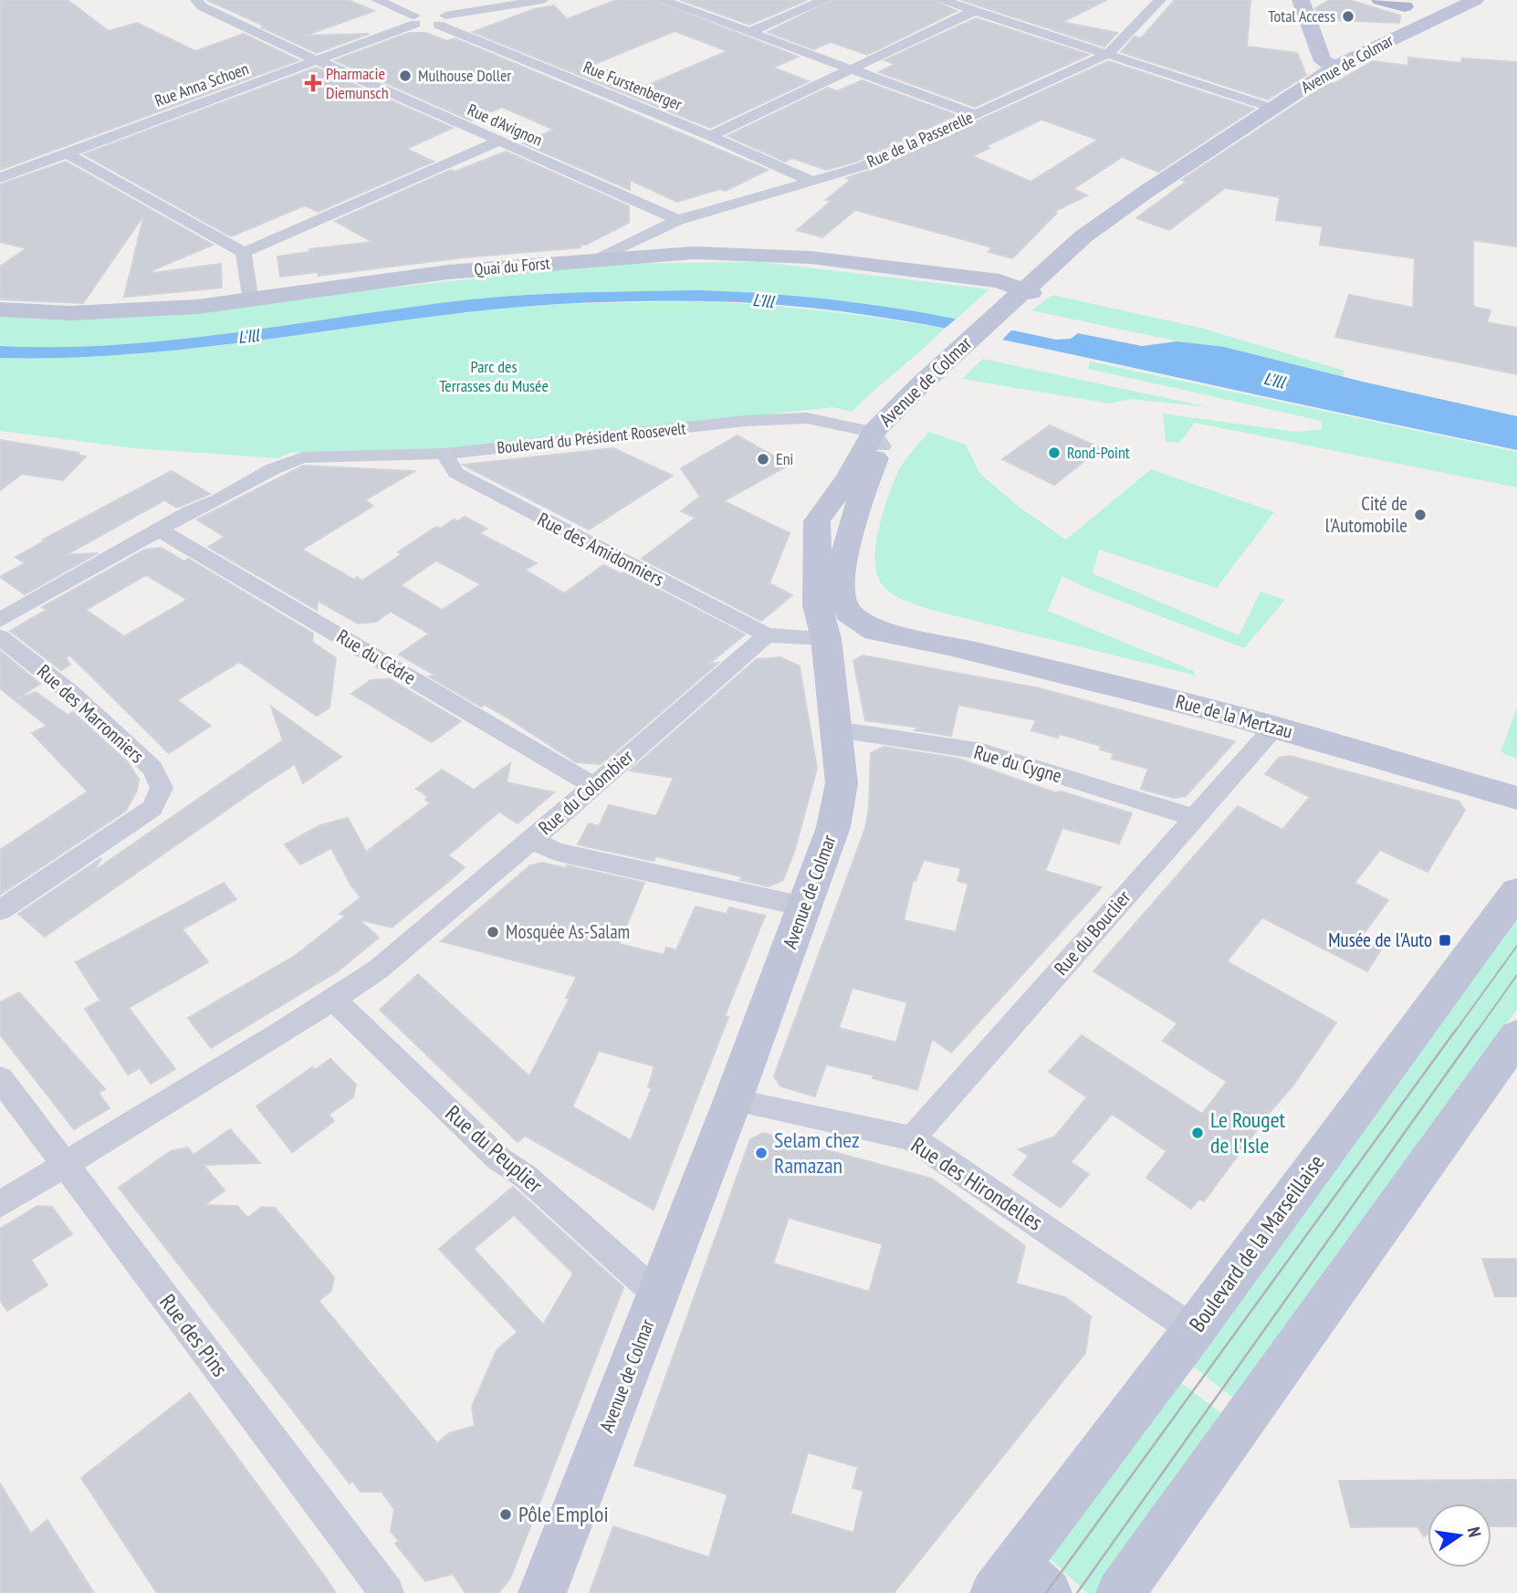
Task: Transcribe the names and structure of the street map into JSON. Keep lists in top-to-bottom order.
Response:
{
  "streets": {
    "main road": [
      "Avenue de Colmar",
      "Quai du Forst",
      "Rue de la Mertzau",
      "Boulevard de la Marseillaise"
    ],
    "street": [
      "Rue Anna Schoen",
      "Rue Furstenberger",
      "Rue d'Avignon",
      "Rue de la Passerelle",
      "Boulevard du Président Roosevelt",
      "Rue des Amidonniers",
      "Rue du Cèdre",
      "Rue des Marronniers",
      "Rue du Cygne",
      "Rue du Colombier",
      "Rue du Bouclier",
      "Rue du Peuplier",
      "Rue des Hirondelles",
      "Rue des Pins"
    ]
  },
  "crossings": [
    ["Avenue de Colmar", "Quai du Forst"],
    ["Avenue de Colmar", "Boulevard du Président Roosevelt"],
    ["Avenue de Colmar", "Rue de la Mertzau"],
    ["Avenue de Colmar", "Rue du Cygne"],
    ["Avenue de Colmar", "Rue du Colombier"],
    ["Avenue de Colmar", "Rue du Peuplier"],
    ["Avenue de Colmar", "Rue des Hirondelles"],
    ["Rue Anna Schoen", "Rue Furstenberger"],
    ["Rue Anna Schoen", "Rue d'Avignon"],
    ["Rue Furstenberger", "Rue de la Passerelle"],
    ["Rue d'Avignon", "Rue de la Passerelle"],
    ["Rue de la Passerelle", "Quai du Forst"],
    ["Boulevard du Président Roosevelt", "Rue des Amidonniers"],
    ["Boulevard du Président Roosevelt", "Rue du Cèdre"],
    ["Rue des Amidonniers", "Rue de la Mertzau"],
    ["Rue des Amidonniers", "Rue du Colombier"],
    ["Rue du Cèdre", "Rue du Colombier"],
    ["Rue de la Mertzau", "Rue du Colombier"],
    ["Rue de la Mertzau", "Rue du Bouclier"],
    ["Rue du Cygne", "Rue du Bouclier"],
    ["Rue du Bouclier", "Rue des Hirondelles"],
    ["Rue des Hirondelles", "Boulevard de la Marseillaise"]
  ],
  "water": ["L'Ill"],
  "parks": ["Parc des Terrasses du Musée"],
  "places": {
    "other": [
      "Total Access",
      "Mulhouse Doller",
      "Rond-Point",
      "Eni",
      "Cité de l'Automobile",
      "Mosquée As-Salam",
      "Le Rouget de l'Isle",
      "Selam chez Ramazan",
      "Pôle Emploi"
    ],
    "health": ["Pharmacie Diemunsch"],
    "transit": ["Musée de l'Auto"]
  },
  "north": "right"
}
